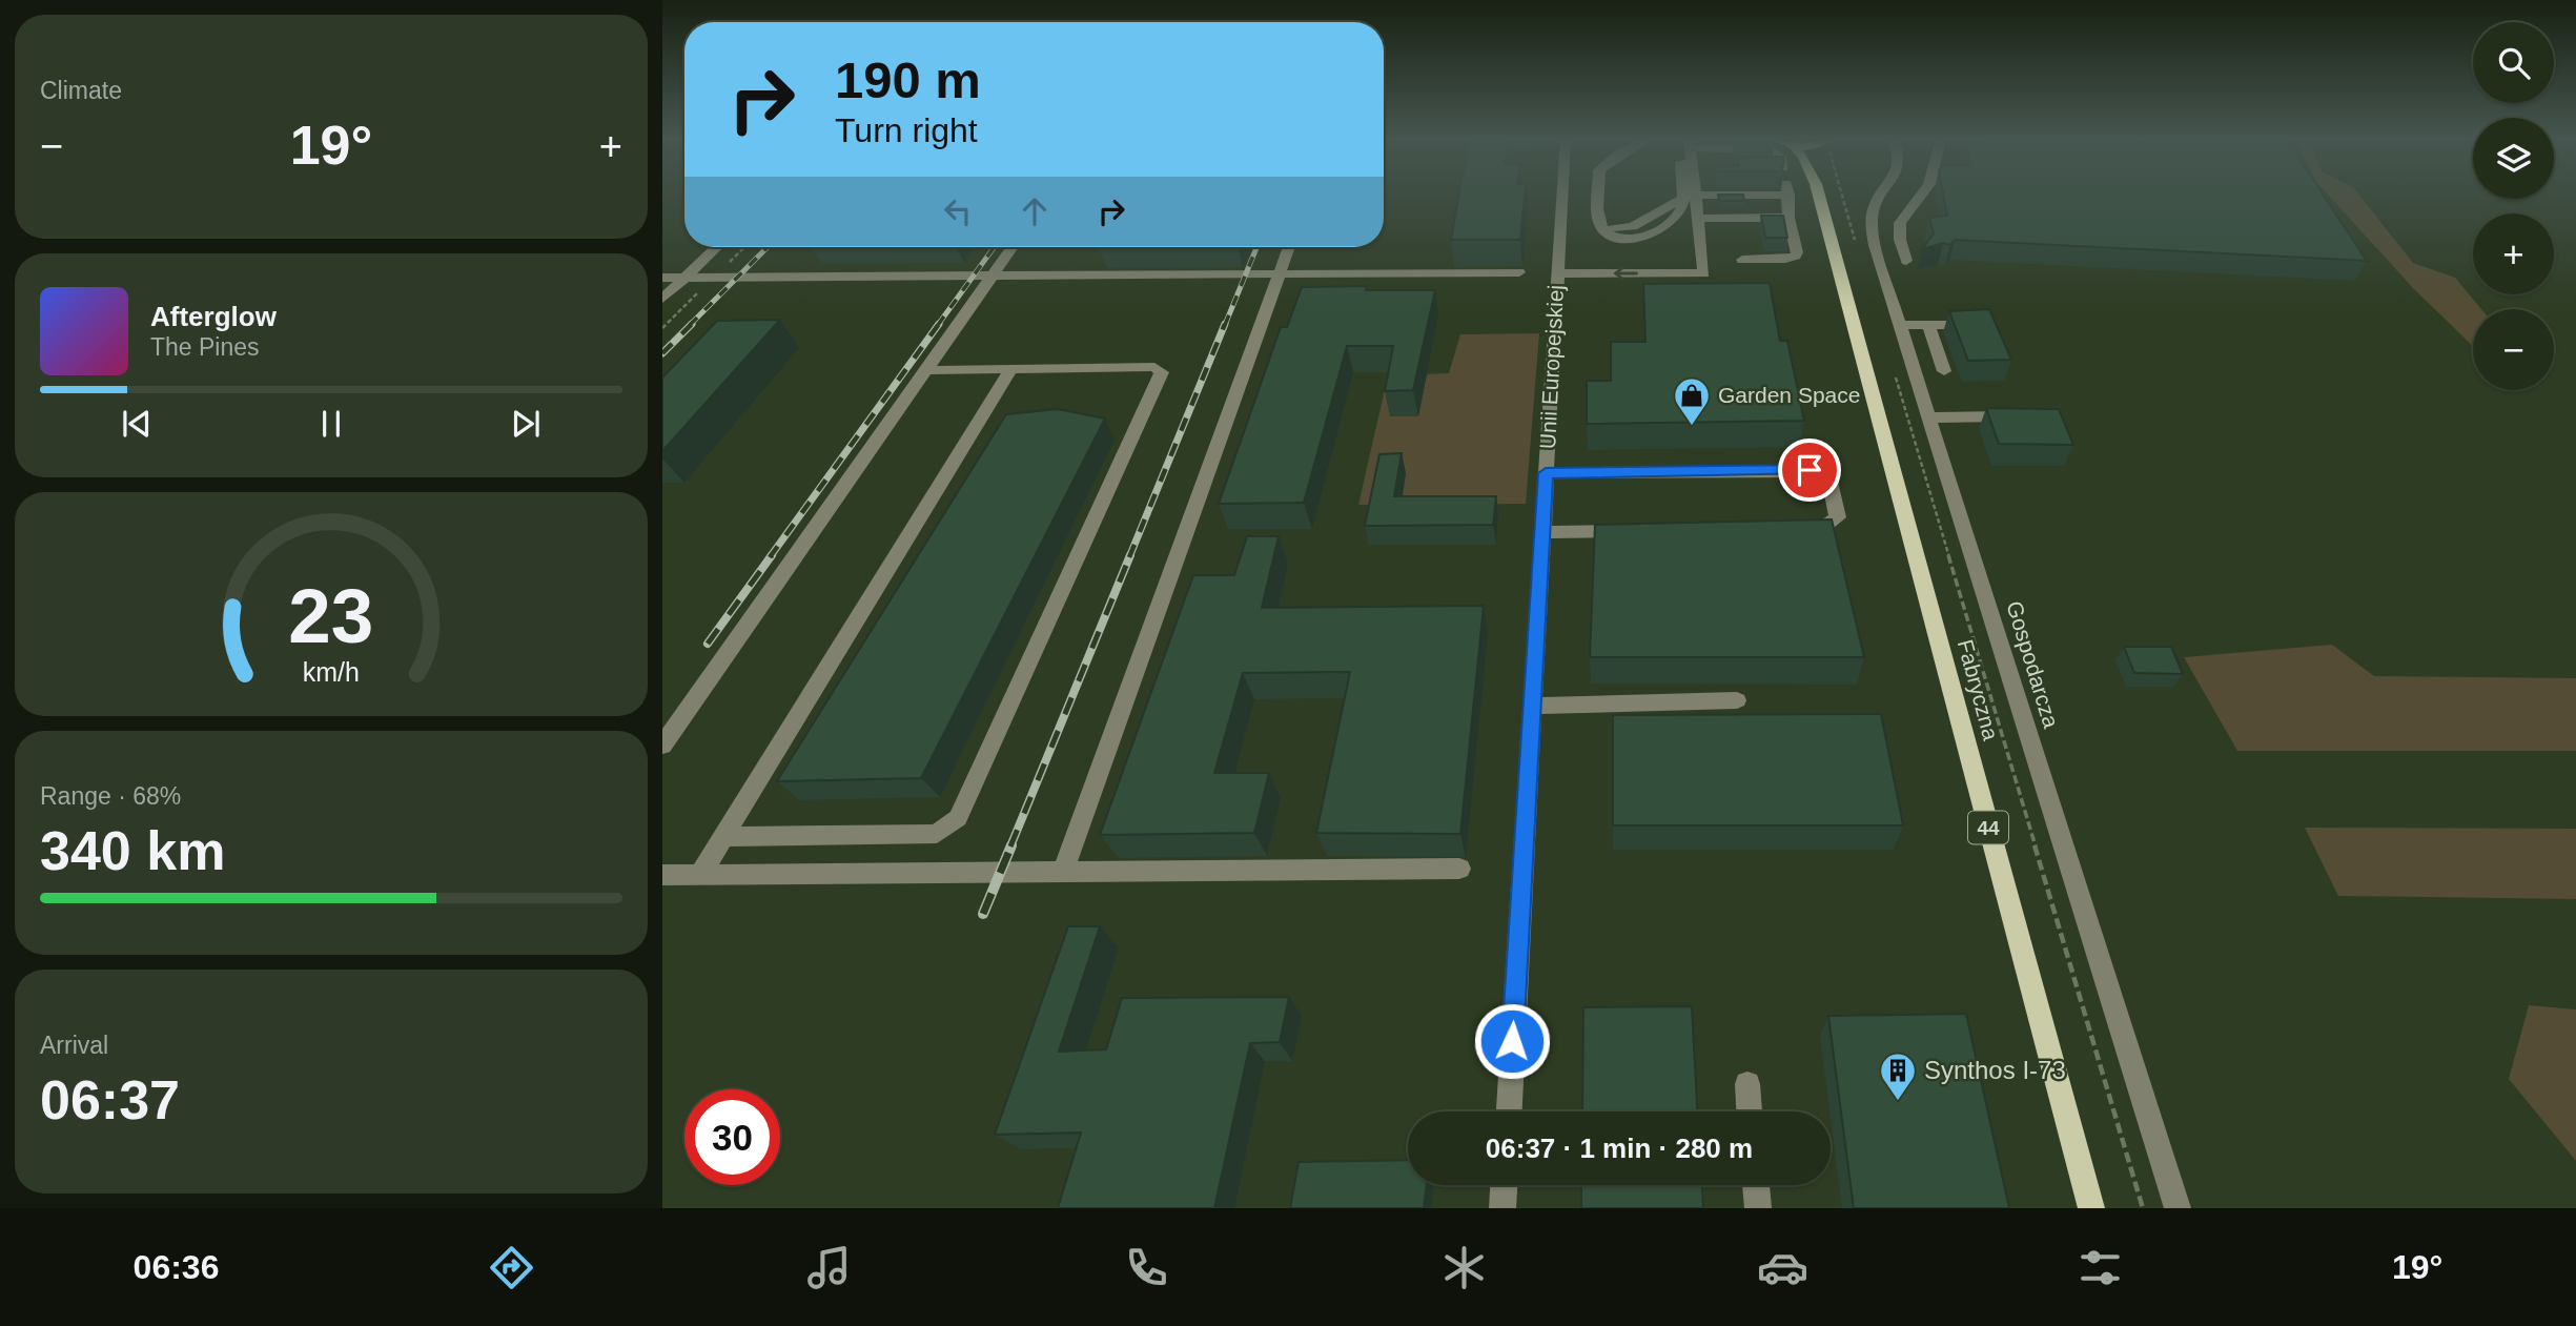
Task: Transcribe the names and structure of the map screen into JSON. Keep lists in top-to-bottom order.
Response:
{
  "streets": {
    "main road": ["Fabryczna", "44"],
    "street": ["Unii Europejskiej", "Gospodarcza"]
  },
  "places": {
    "shop": ["Garden Space"],
    "building": ["Synthos I-73"]
  },
  "page": {
    "tile": [
      "Climate",
      ["Range · 68%", "340 km"],
      ["Arrival", "06:37"]
    ],
    "map_buttons": ["+", "−"],
    "turn": ["190 m", "Turn right"],
    "heat": ["−", "19°", "+"],
    "song": ["Afterglow", "The Pines"],
    "limit": "30",
    "trip": "06:37 · 1 min · 280 m",
    "tabs": ["06:36", "19°"],
    "gauge": ["23", "km/h"]
  }
}
